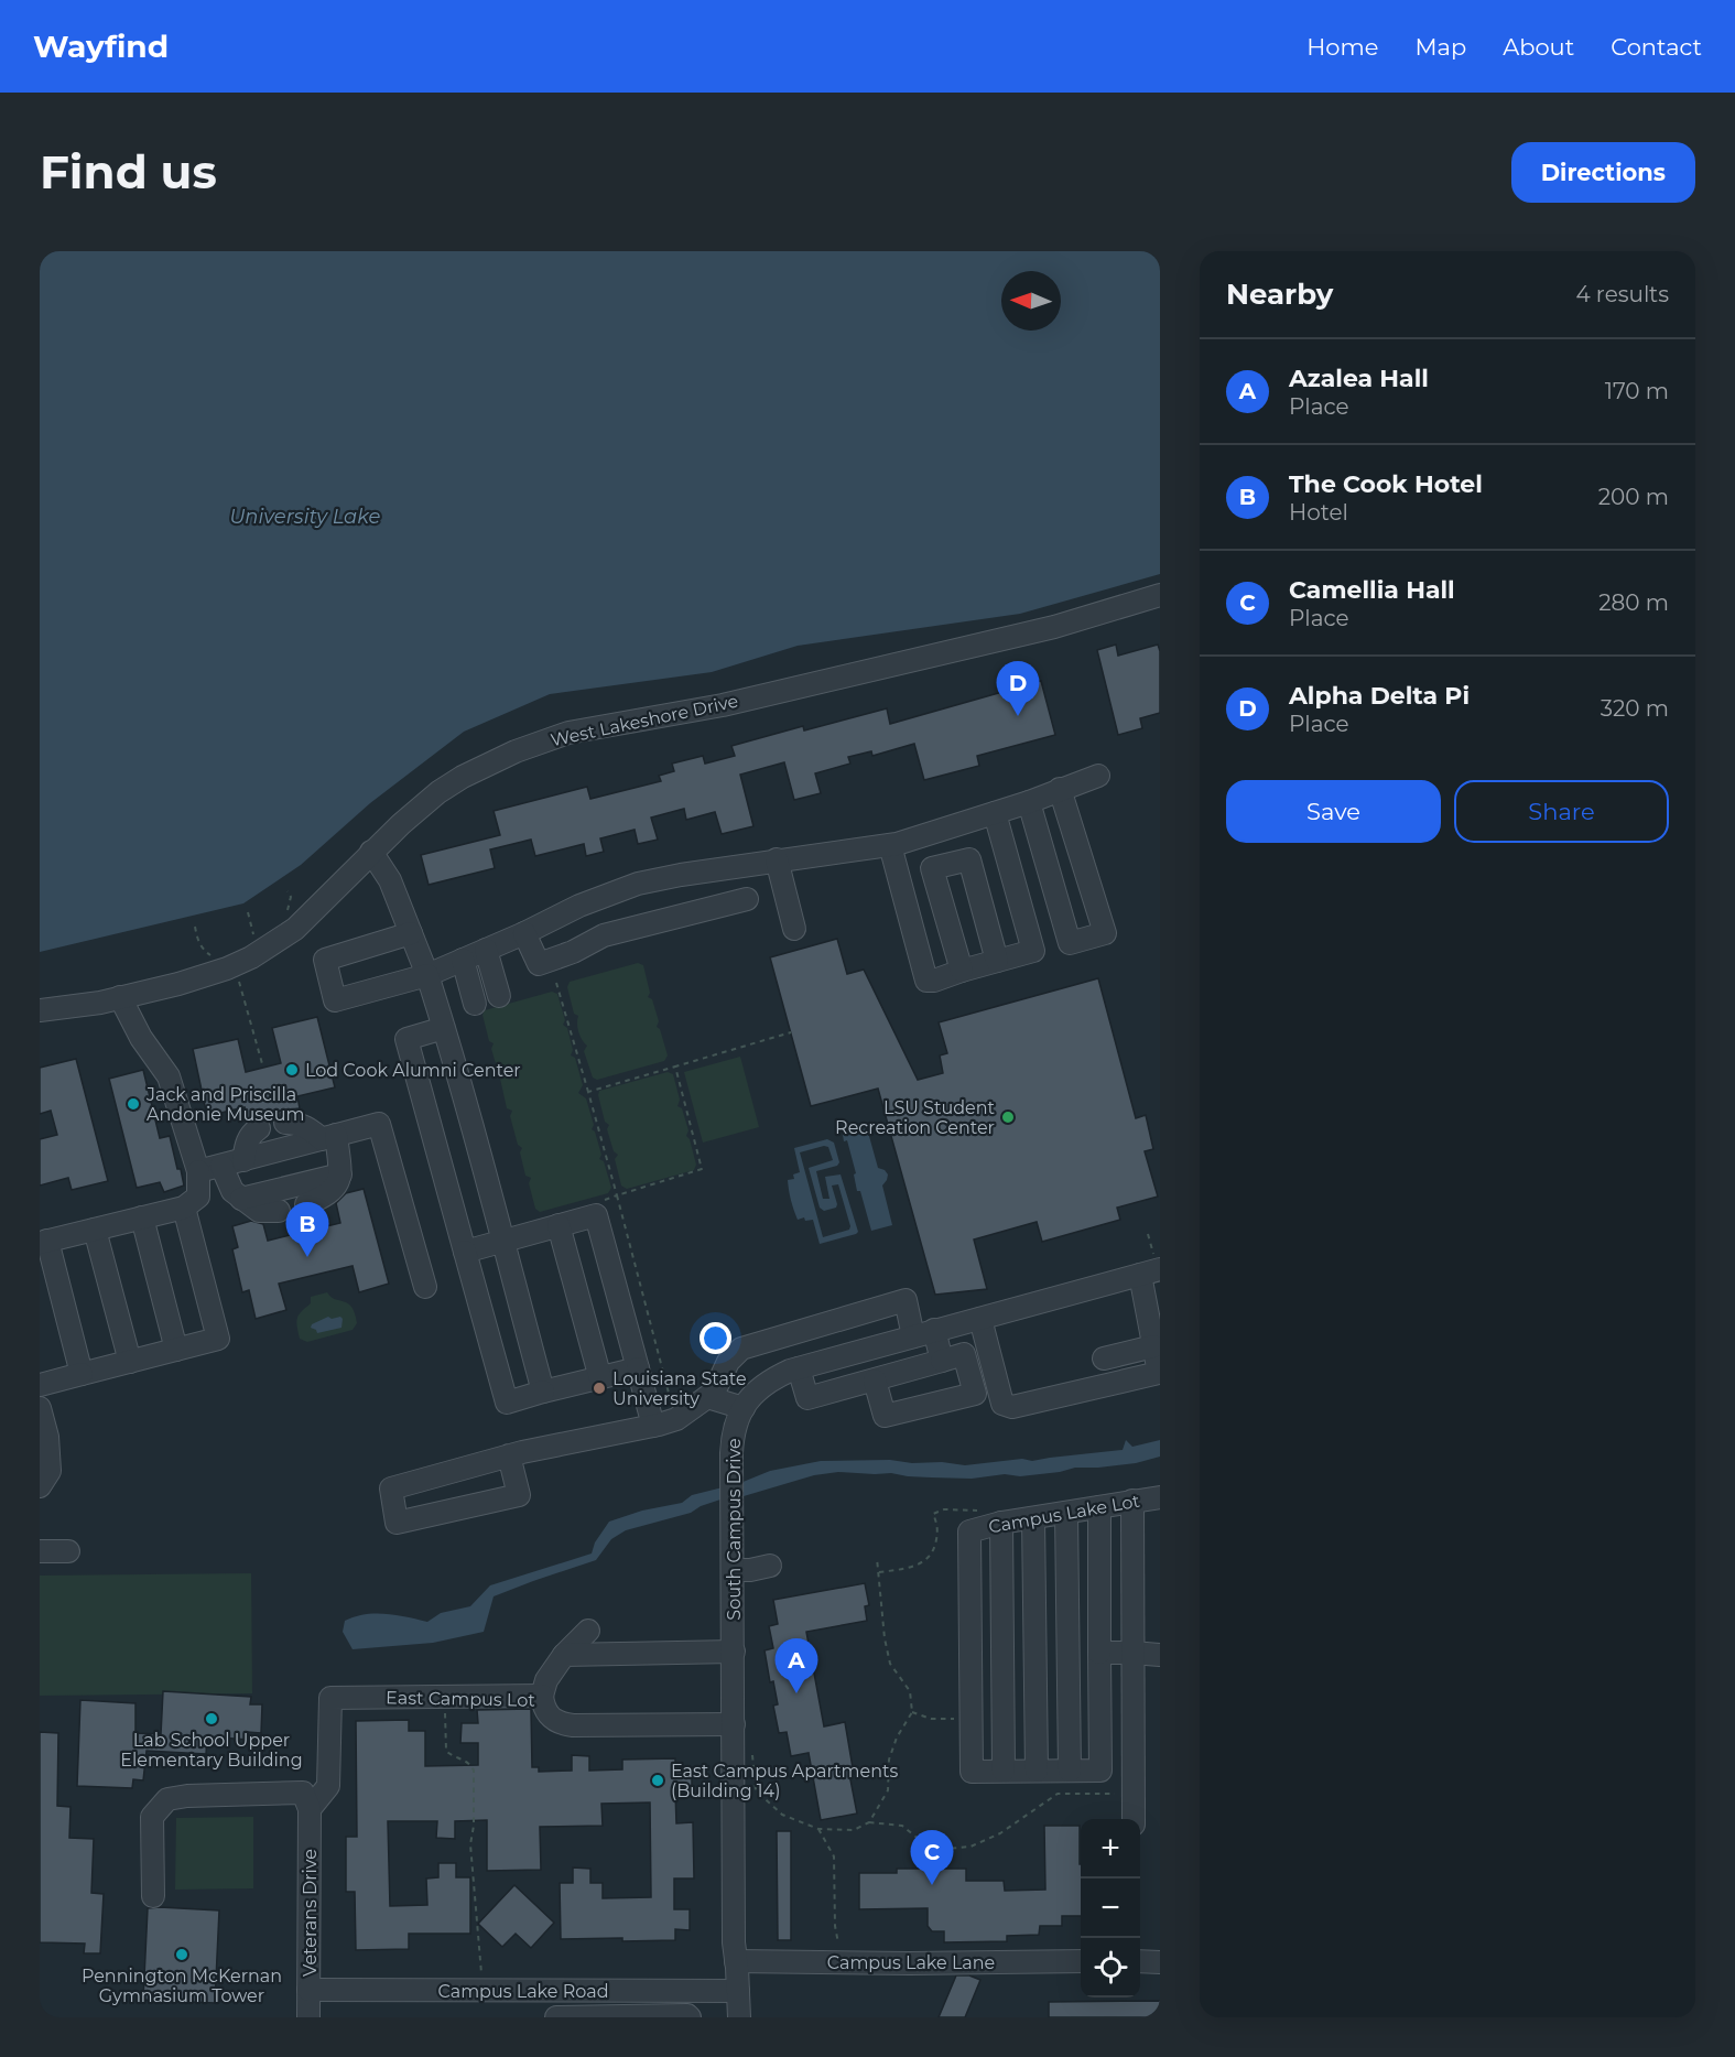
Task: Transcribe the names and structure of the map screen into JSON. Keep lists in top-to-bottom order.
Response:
{
  "streets": {
    "street": [
      "West Lakeshore Drive",
      "Campus Lake Lot",
      "South Campus Drive",
      "East Campus Lot",
      "Veterans Drive",
      "Campus Lake Lane",
      "Campus Lake Road"
    ]
  },
  "crossings": [
    ["South Campus Drive", "East Campus Lot"],
    ["South Campus Drive", "Campus Lake Lane"],
    ["South Campus Drive", "Campus Lake Road"],
    ["East Campus Lot", "Veterans Drive"],
    ["Veterans Drive", "Campus Lake Road"]
  ],
  "water": ["University Lake"],
  "places": [
    "Lod Cook Alumni Center",
    "Jack and Priscilla Andonie Museum",
    "LSU Student Recreation Center",
    "Louisiana State University",
    "Lab School Upper Elementary Building",
    "East Campus Apartments (Building 14)",
    "Pennington McKernan Gymnasium Tower"
  ],
  "north": "left",
  "page": {
    "header": "Wayfind",
    "nav": [
      "Home",
      "Map",
      "About",
      "Contact"
    ],
    "buttons": [
      "Directions",
      ["Save", "Share"]
    ],
    "title": "Find us",
    "heading": ["Nearby", "4 results"],
    "list": [
      {
        "mark": "A",
        "name": "Azalea Hall",
        "note": "Place",
        "value": "170 m"
      },
      {
        "mark": "B",
        "name": "The Cook Hotel",
        "note": "Hotel",
        "value": "200 m"
      },
      {
        "mark": "C",
        "name": "Camellia Hall",
        "note": "Place",
        "value": "280 m"
      },
      {
        "mark": "D",
        "name": "Alpha Delta Pi",
        "note": "Place",
        "value": "320 m"
      }
    ],
    "pins": [
      "D",
      "B",
      "A",
      "C"
    ],
    "map_buttons": ["+", "−"]
  }
}
